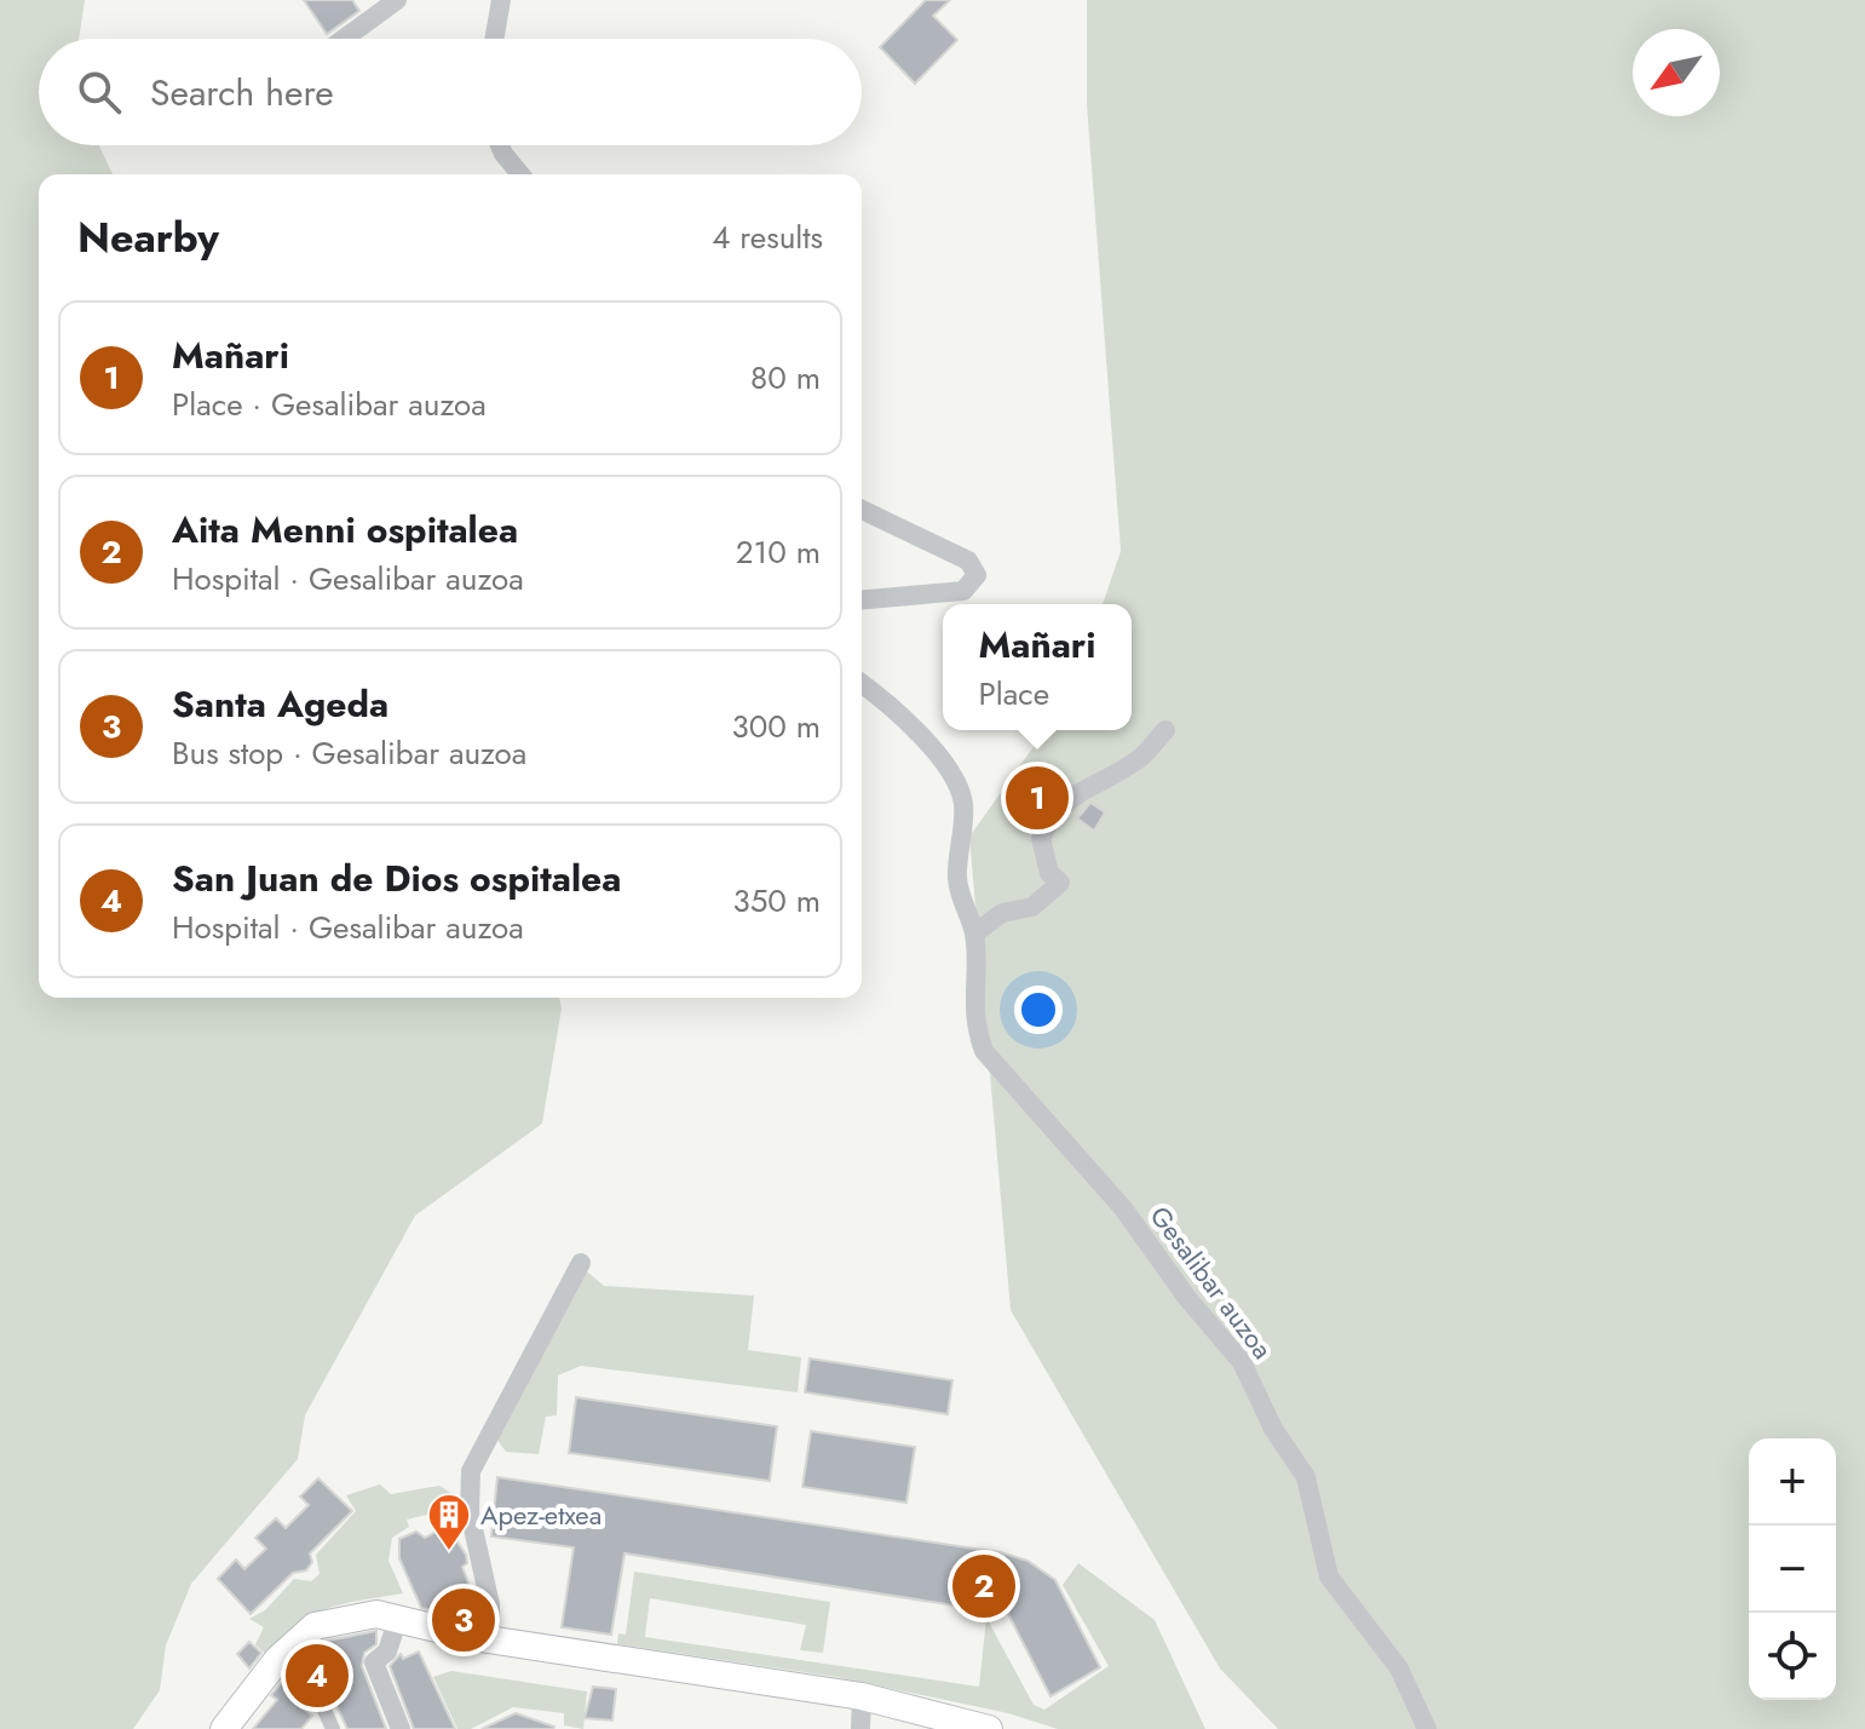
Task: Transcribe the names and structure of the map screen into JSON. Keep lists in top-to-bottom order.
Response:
{
  "streets": {
    "street": ["Gesalibar auzoa"]
  },
  "places": {
    "building": ["Apez-etxea"]
  },
  "north": "bottom left",
  "page": {
    "search": "Search here",
    "heading": ["Nearby", "4 results"],
    "list": [
      {
        "mark": "1",
        "name": "Mañari",
        "note": "Place · Gesalibar auzoa",
        "value": "80 m"
      },
      {
        "mark": "2",
        "name": "Aita Menni ospitalea",
        "note": "Hospital · Gesalibar auzoa",
        "value": "210 m"
      },
      {
        "mark": "3",
        "name": "Santa Ageda",
        "note": "Bus stop · Gesalibar auzoa",
        "value": "300 m"
      },
      {
        "mark": "4",
        "name": "San Juan de Dios ospitalea",
        "note": "Hospital · Gesalibar auzoa",
        "value": "350 m"
      }
    ],
    "popup": ["Mañari", "Place"],
    "pins": [
      "1",
      "2",
      "3",
      "4"
    ],
    "map_buttons": ["+", "−"]
  }
}
